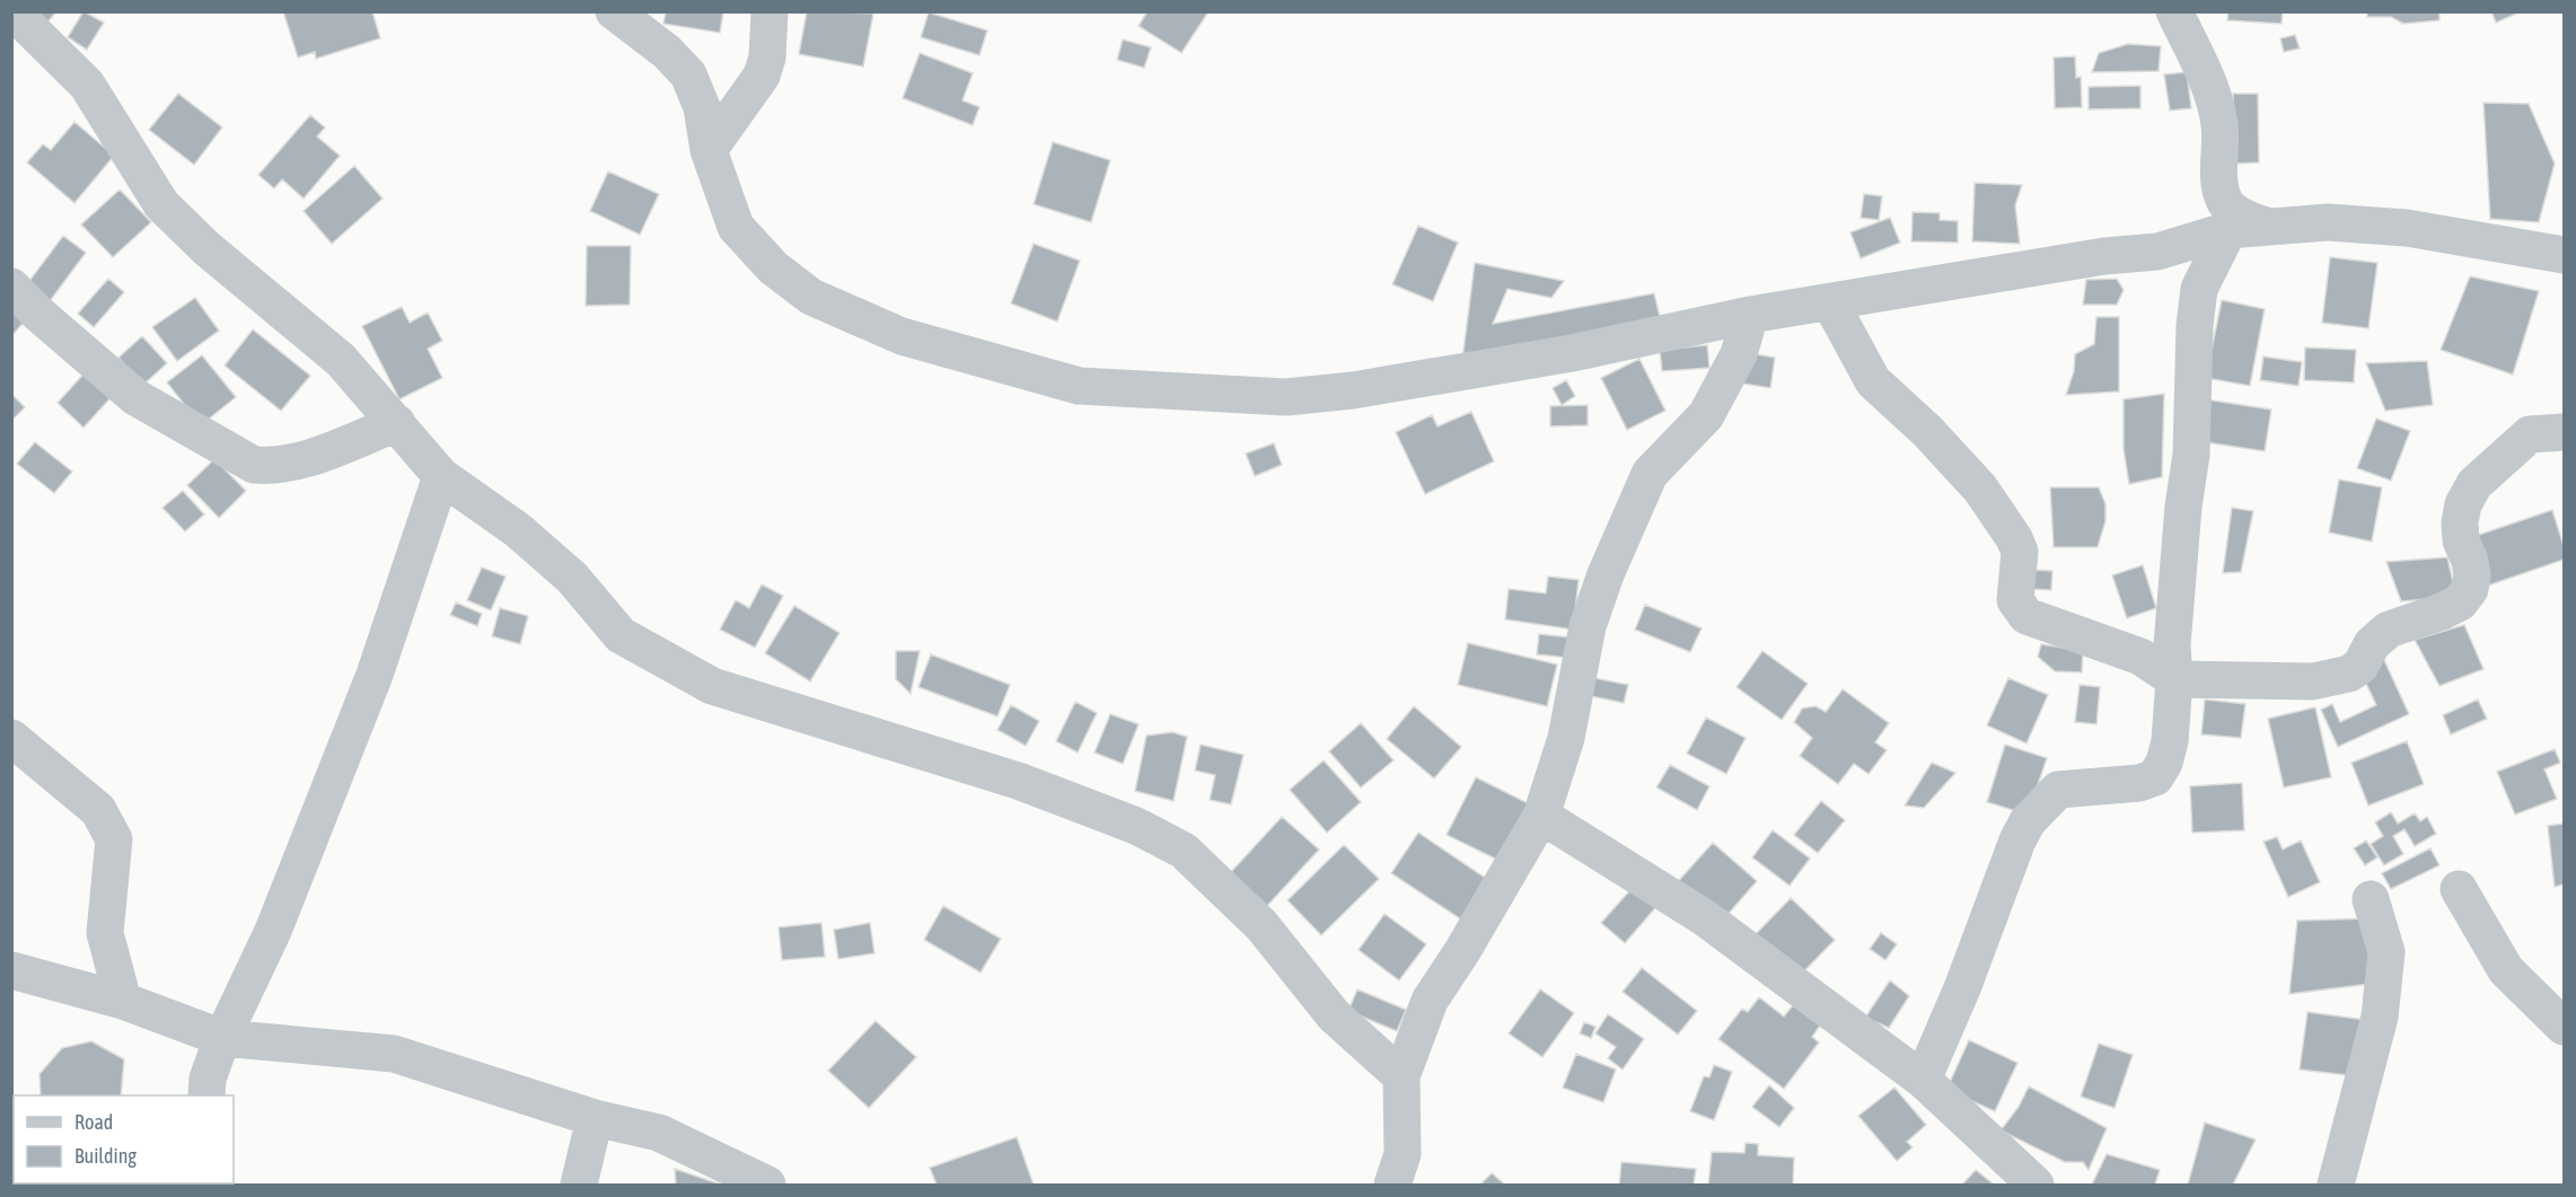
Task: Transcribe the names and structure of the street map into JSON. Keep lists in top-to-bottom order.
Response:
{
  "legend": ["Road", "Building"]
}
